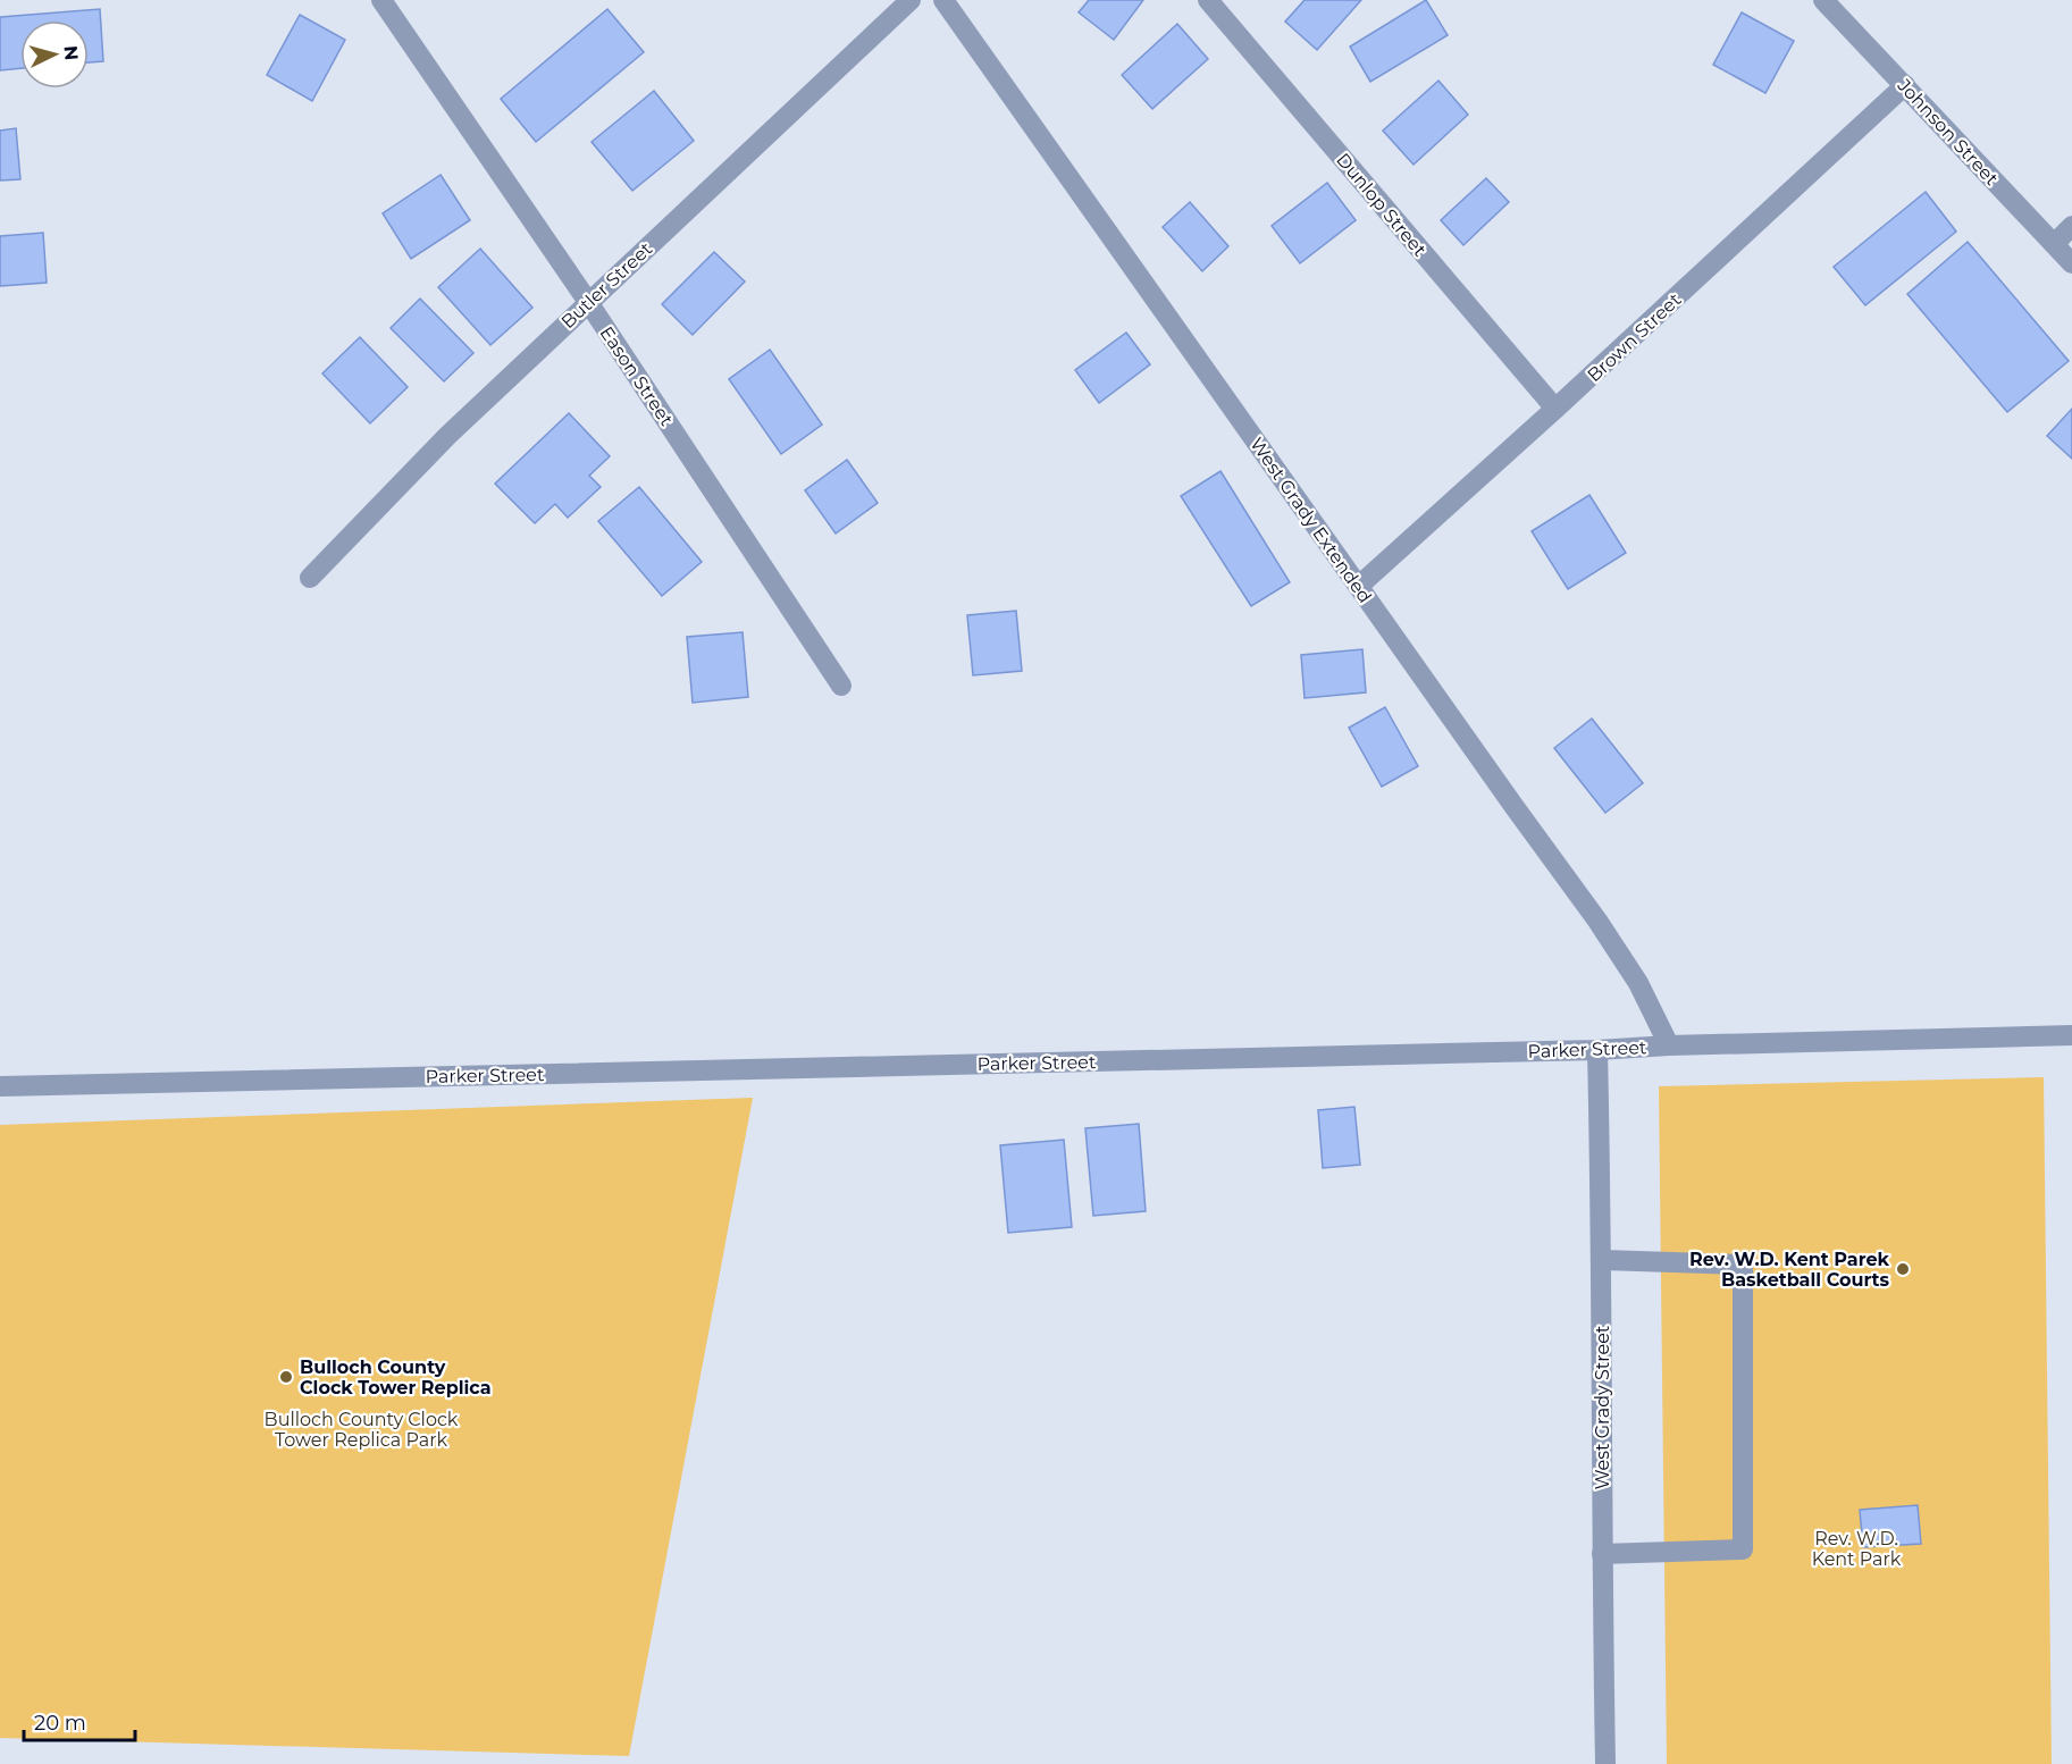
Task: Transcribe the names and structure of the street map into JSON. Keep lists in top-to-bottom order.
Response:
{
  "streets": {
    "street": [
      "Johnson Street",
      "Dunlop Street",
      "Butler Street",
      "Brown Street",
      "Eason Street",
      "West Grady Extended",
      "Parker Street",
      "West Grady Street"
    ]
  },
  "crossings": [
    ["Johnson Street", "Brown Street"],
    ["Dunlop Street", "Brown Street"],
    ["Butler Street", "Eason Street"],
    ["Brown Street", "West Grady Extended"],
    ["West Grady Extended", "Parker Street"],
    ["Parker Street", "West Grady Street"]
  ],
  "parks": ["Bulloch County Clock Tower Replica Park", "Rev. W.D. Kent Park"],
  "places": ["Rev. W.D. Kent Parek Basketball Courts", "Bulloch County Clock Tower Replica"],
  "scale_bar": "20 m",
  "north": "right"
}
